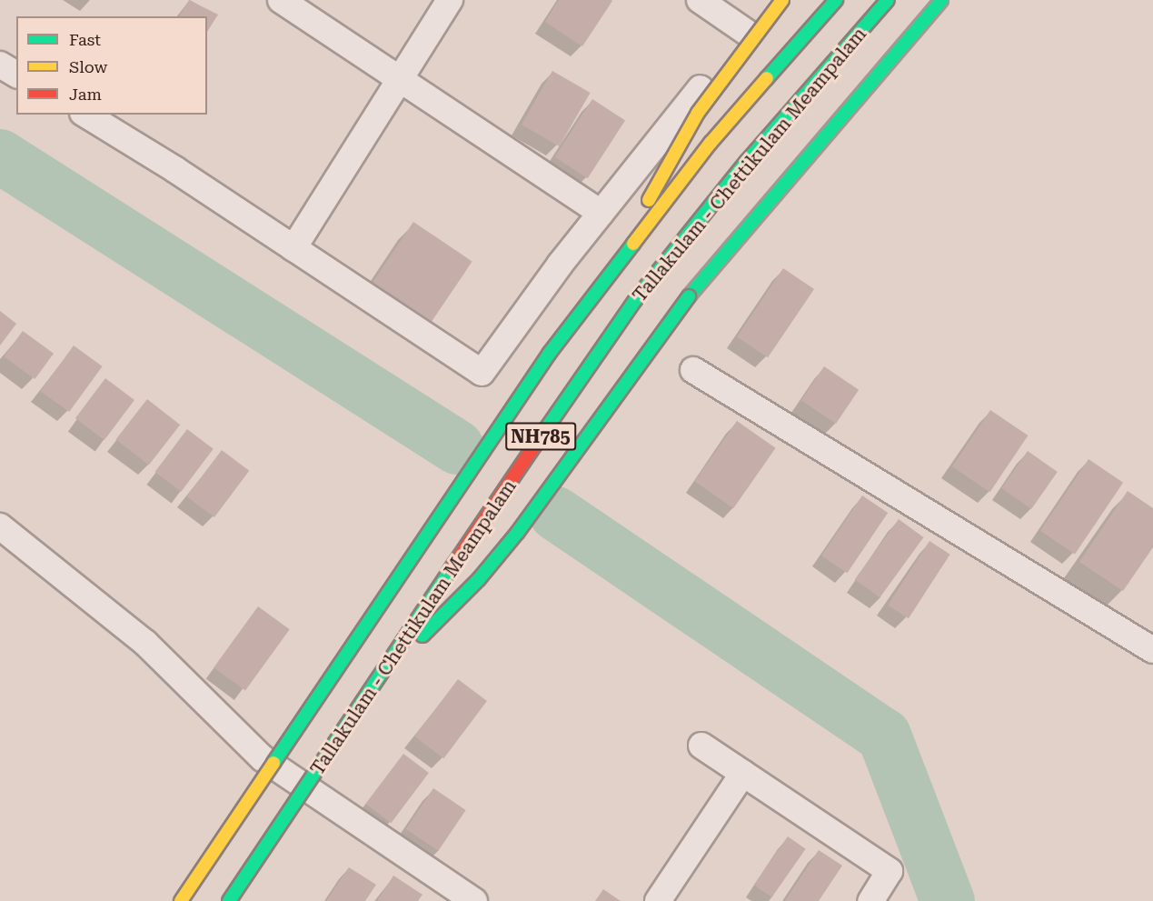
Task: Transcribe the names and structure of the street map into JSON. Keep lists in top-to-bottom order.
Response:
{
  "streets": {
    "highway": ["Tallakulam - Chettikulam Meampalam", "NH785"]
  },
  "legend": ["Fast", "Slow", "Jam"]
}
